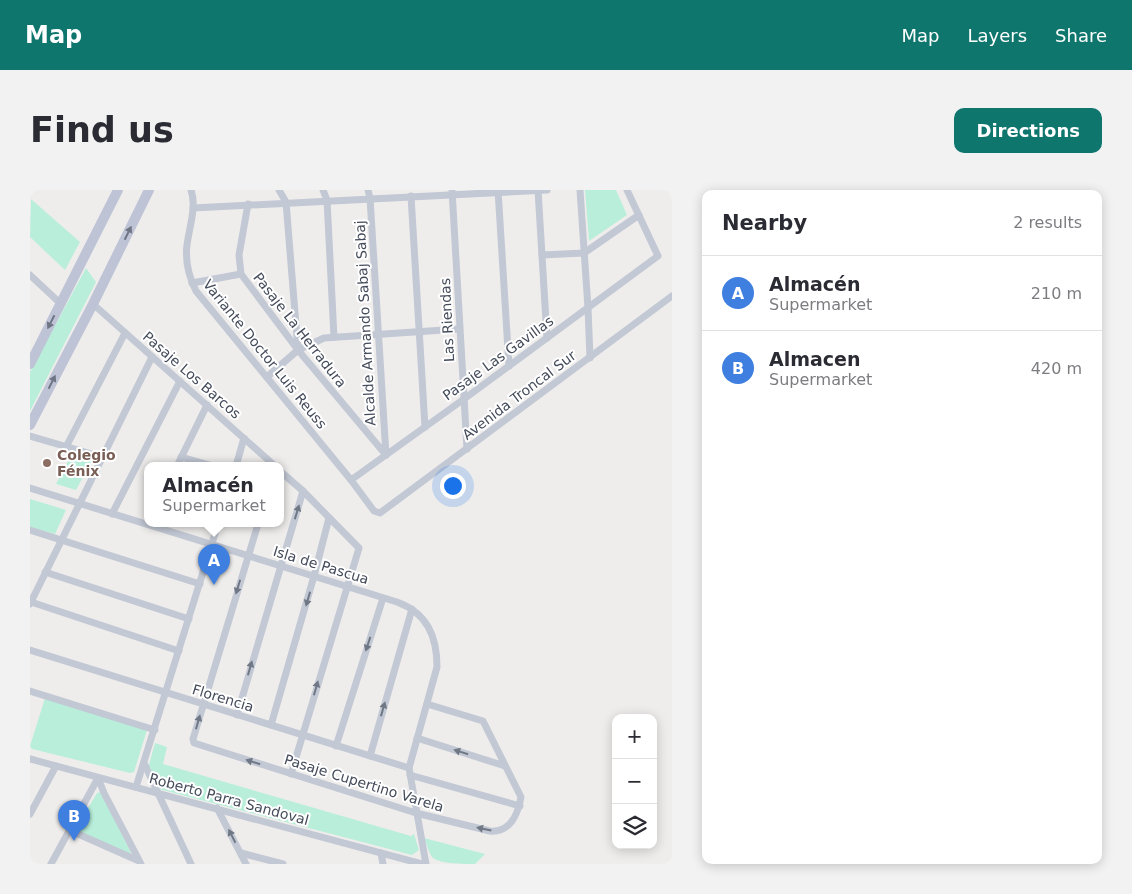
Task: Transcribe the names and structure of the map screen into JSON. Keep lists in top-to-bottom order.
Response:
{
  "streets": {
    "street": [
      "Las Riendas",
      "Alcalde Armando Sabaj Sabaj",
      "Pasaje La Herradura",
      "Variante Doctor Luis Reuss",
      "Pasaje Las Gavillas",
      "Pasaje Los Barcos",
      "Avenida Troncal Sur",
      "Isla de Pascua",
      "Florencia",
      "Pasaje Cupertino Varela",
      "Roberto Parra Sandoval"
    ]
  },
  "crossings": [
    ["Las Riendas", "Pasaje Las Gavillas"],
    ["Las Riendas", "Avenida Troncal Sur"],
    ["Alcalde Armando Sabaj Sabaj", "Pasaje La Herradura"],
    ["Alcalde Armando Sabaj Sabaj", "Pasaje Las Gavillas"],
    ["Pasaje La Herradura", "Pasaje Las Gavillas"],
    ["Variante Doctor Luis Reuss", "Pasaje Las Gavillas"],
    ["Variante Doctor Luis Reuss", "Avenida Troncal Sur"],
    ["Isla de Pascua", "Florencia"],
    ["Florencia", "Pasaje Cupertino Varela"]
  ],
  "places": ["Colegio Fénix"],
  "page": {
    "header": "Map",
    "nav": ["Map", "Layers", "Share"],
    "buttons": "Directions",
    "title": "Find us",
    "heading": ["Nearby", "2 results"],
    "list": [
      {
        "mark": "A",
        "name": "Almacén",
        "note": "Supermarket",
        "value": "210 m"
      },
      {
        "mark": "B",
        "name": "Almacen",
        "note": "Supermarket",
        "value": "420 m"
      }
    ],
    "popup": ["Almacén", "Supermarket"],
    "pins": ["A", "B"],
    "map_buttons": ["+", "−"]
  }
}
